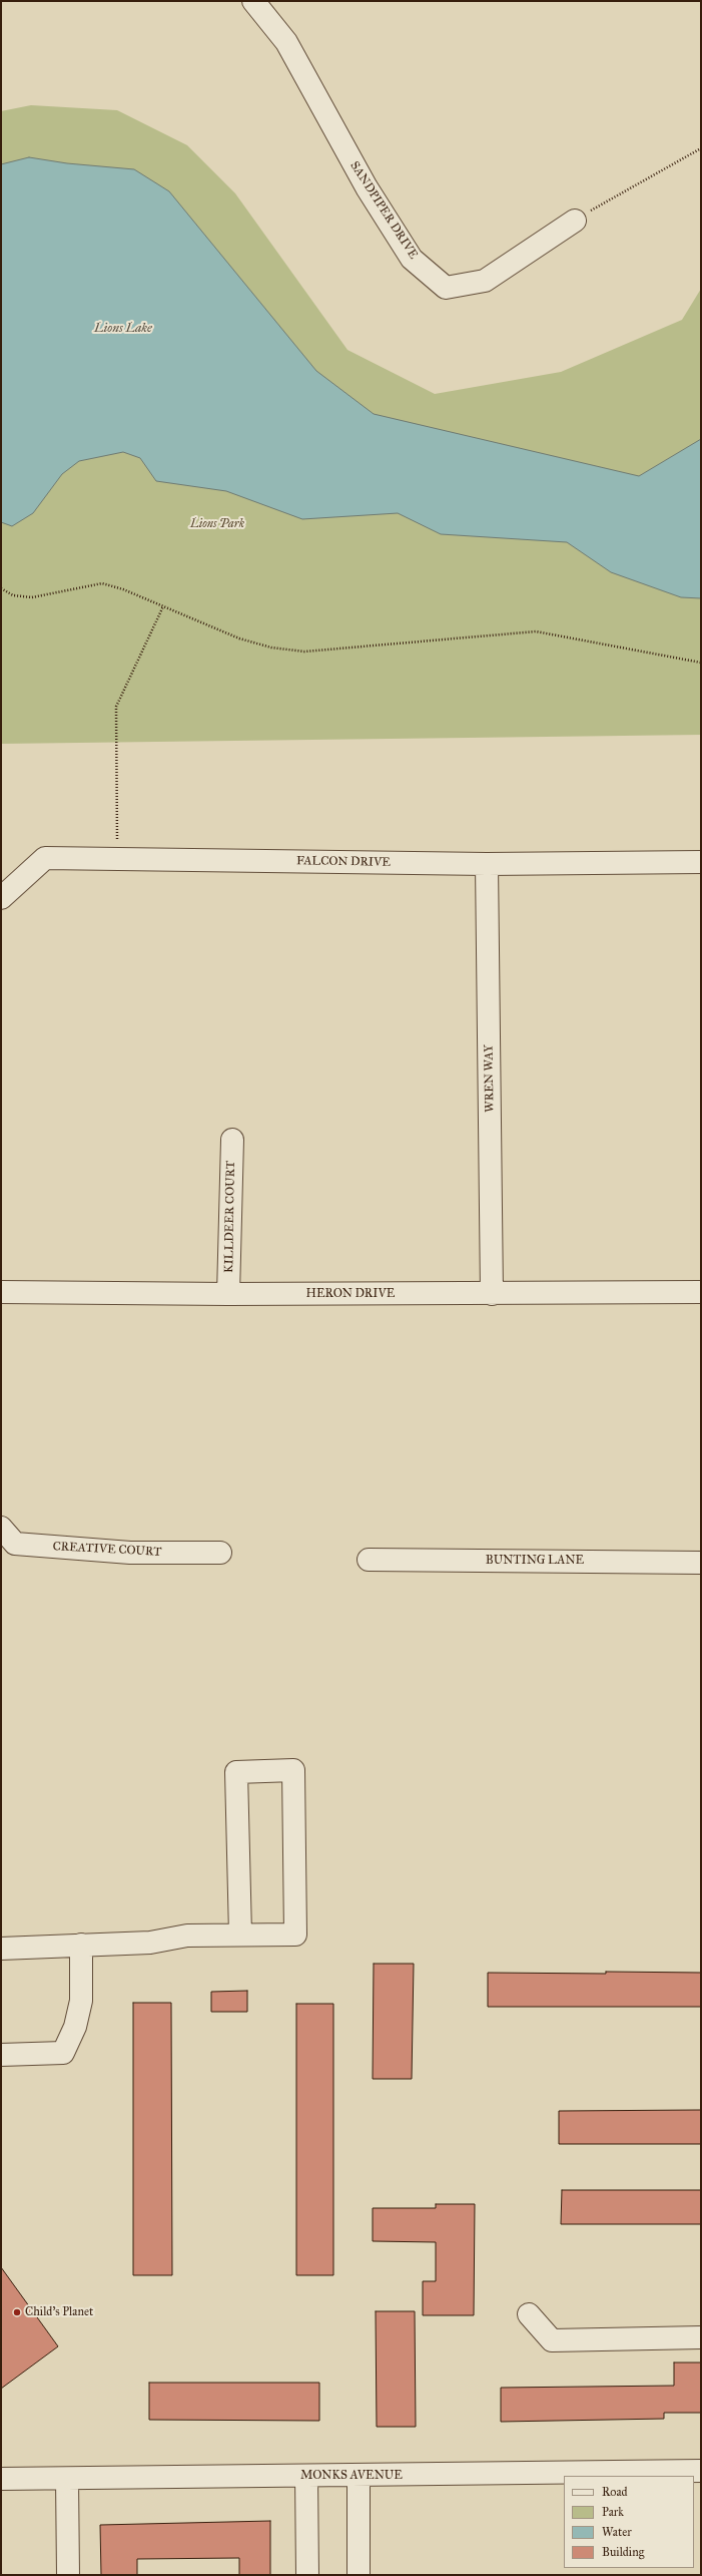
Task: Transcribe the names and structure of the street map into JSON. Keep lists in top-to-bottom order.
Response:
{
  "streets": {
    "street": [
      "SANDPIPER DRIVE",
      "FALCON DRIVE",
      "WREN WAY",
      "KILLDEER COURT",
      "HERON DRIVE",
      "CREATIVE COURT",
      "BUNTING LANE",
      "MONKS AVENUE"
    ]
  },
  "crossings": [
    ["FALCON DRIVE", "WREN WAY"],
    ["WREN WAY", "HERON DRIVE"],
    ["KILLDEER COURT", "HERON DRIVE"]
  ],
  "water": ["Lions Lake"],
  "parks": ["Lions Park"],
  "places": ["Child's Planet"],
  "legend": [
    "Road",
    "Park",
    "Water",
    "Building"
  ]
}
